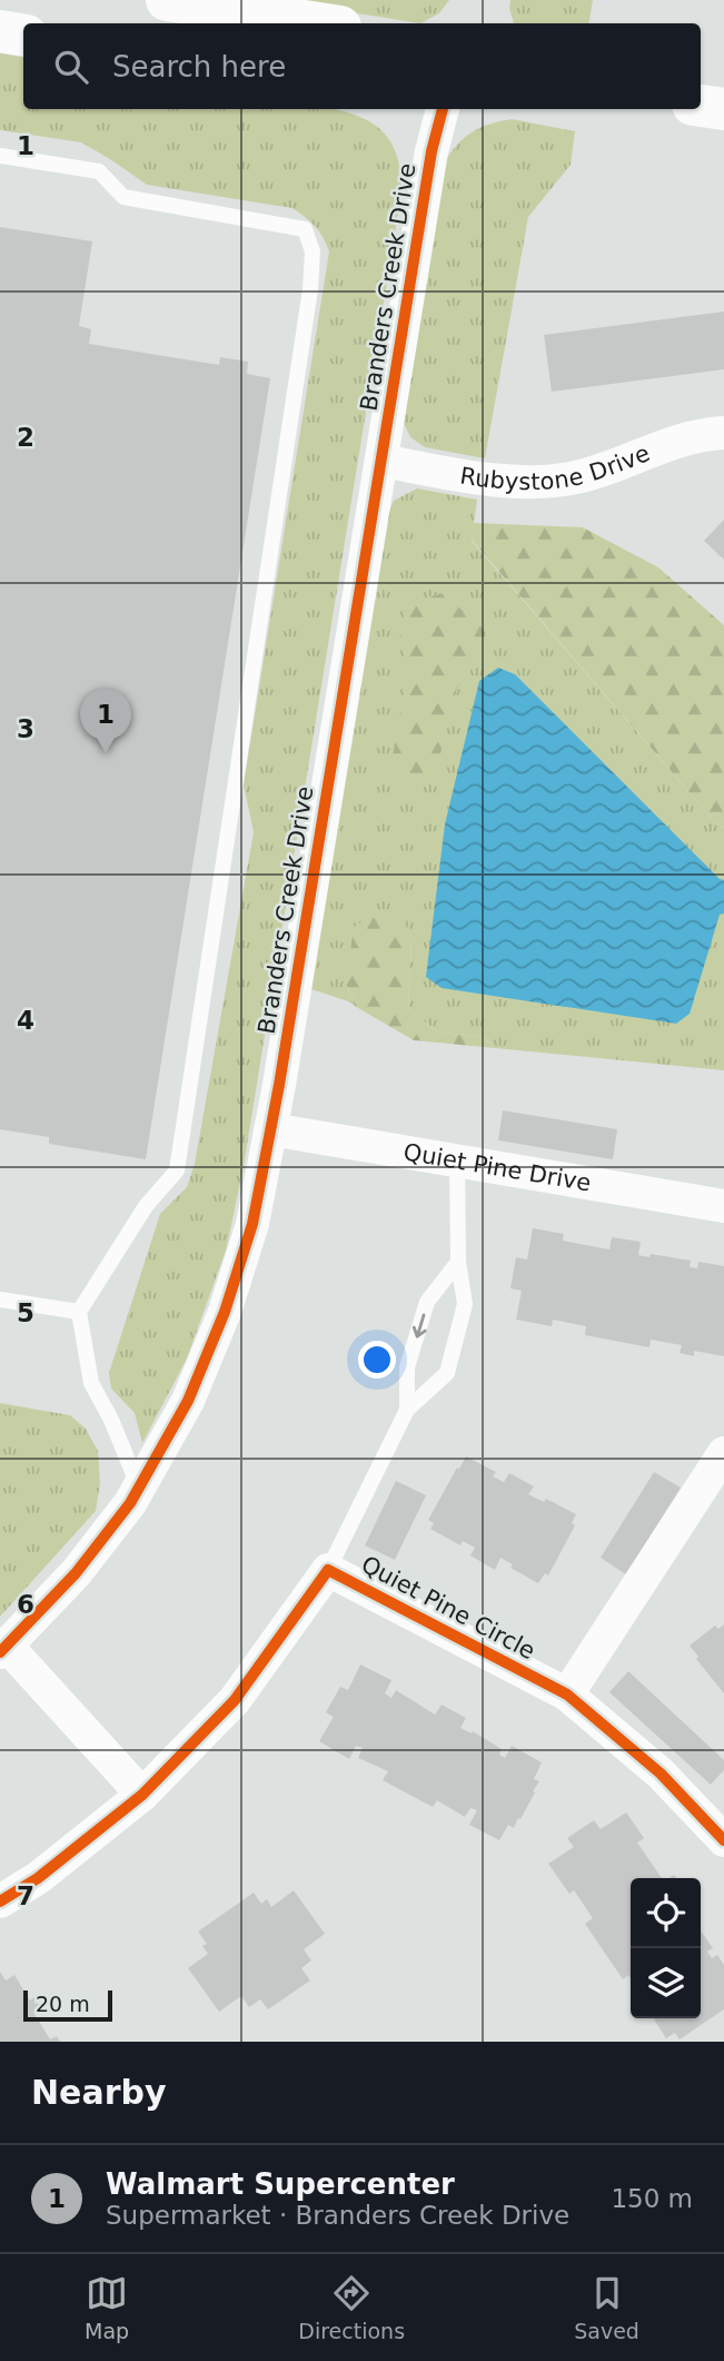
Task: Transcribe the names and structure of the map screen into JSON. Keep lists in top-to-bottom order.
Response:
{
  "streets": {
    "street": [
      "Branders Creek Drive",
      "Rubystone Drive",
      "Quiet Pine Drive",
      "Quiet Pine Circle"
    ]
  },
  "crossings": [
    ["Branders Creek Drive", "Rubystone Drive"],
    ["Branders Creek Drive", "Quiet Pine Drive"]
  ],
  "scale_bar": "20 m",
  "page": {
    "search": "Search here",
    "pins": "1",
    "scale": "20 m",
    "heading": "Nearby",
    "list": [
      {
        "mark": "1",
        "name": "Walmart Supercenter",
        "note": "Supermarket · Branders Creek Drive",
        "value": "150 m"
      }
    ],
    "nav": ["Map", "Directions", "Saved"]
  },
  "grid": {
    "rows": [
      "1",
      "2",
      "3",
      "4",
      "5",
      "6",
      "7"
    ]
  }
}
